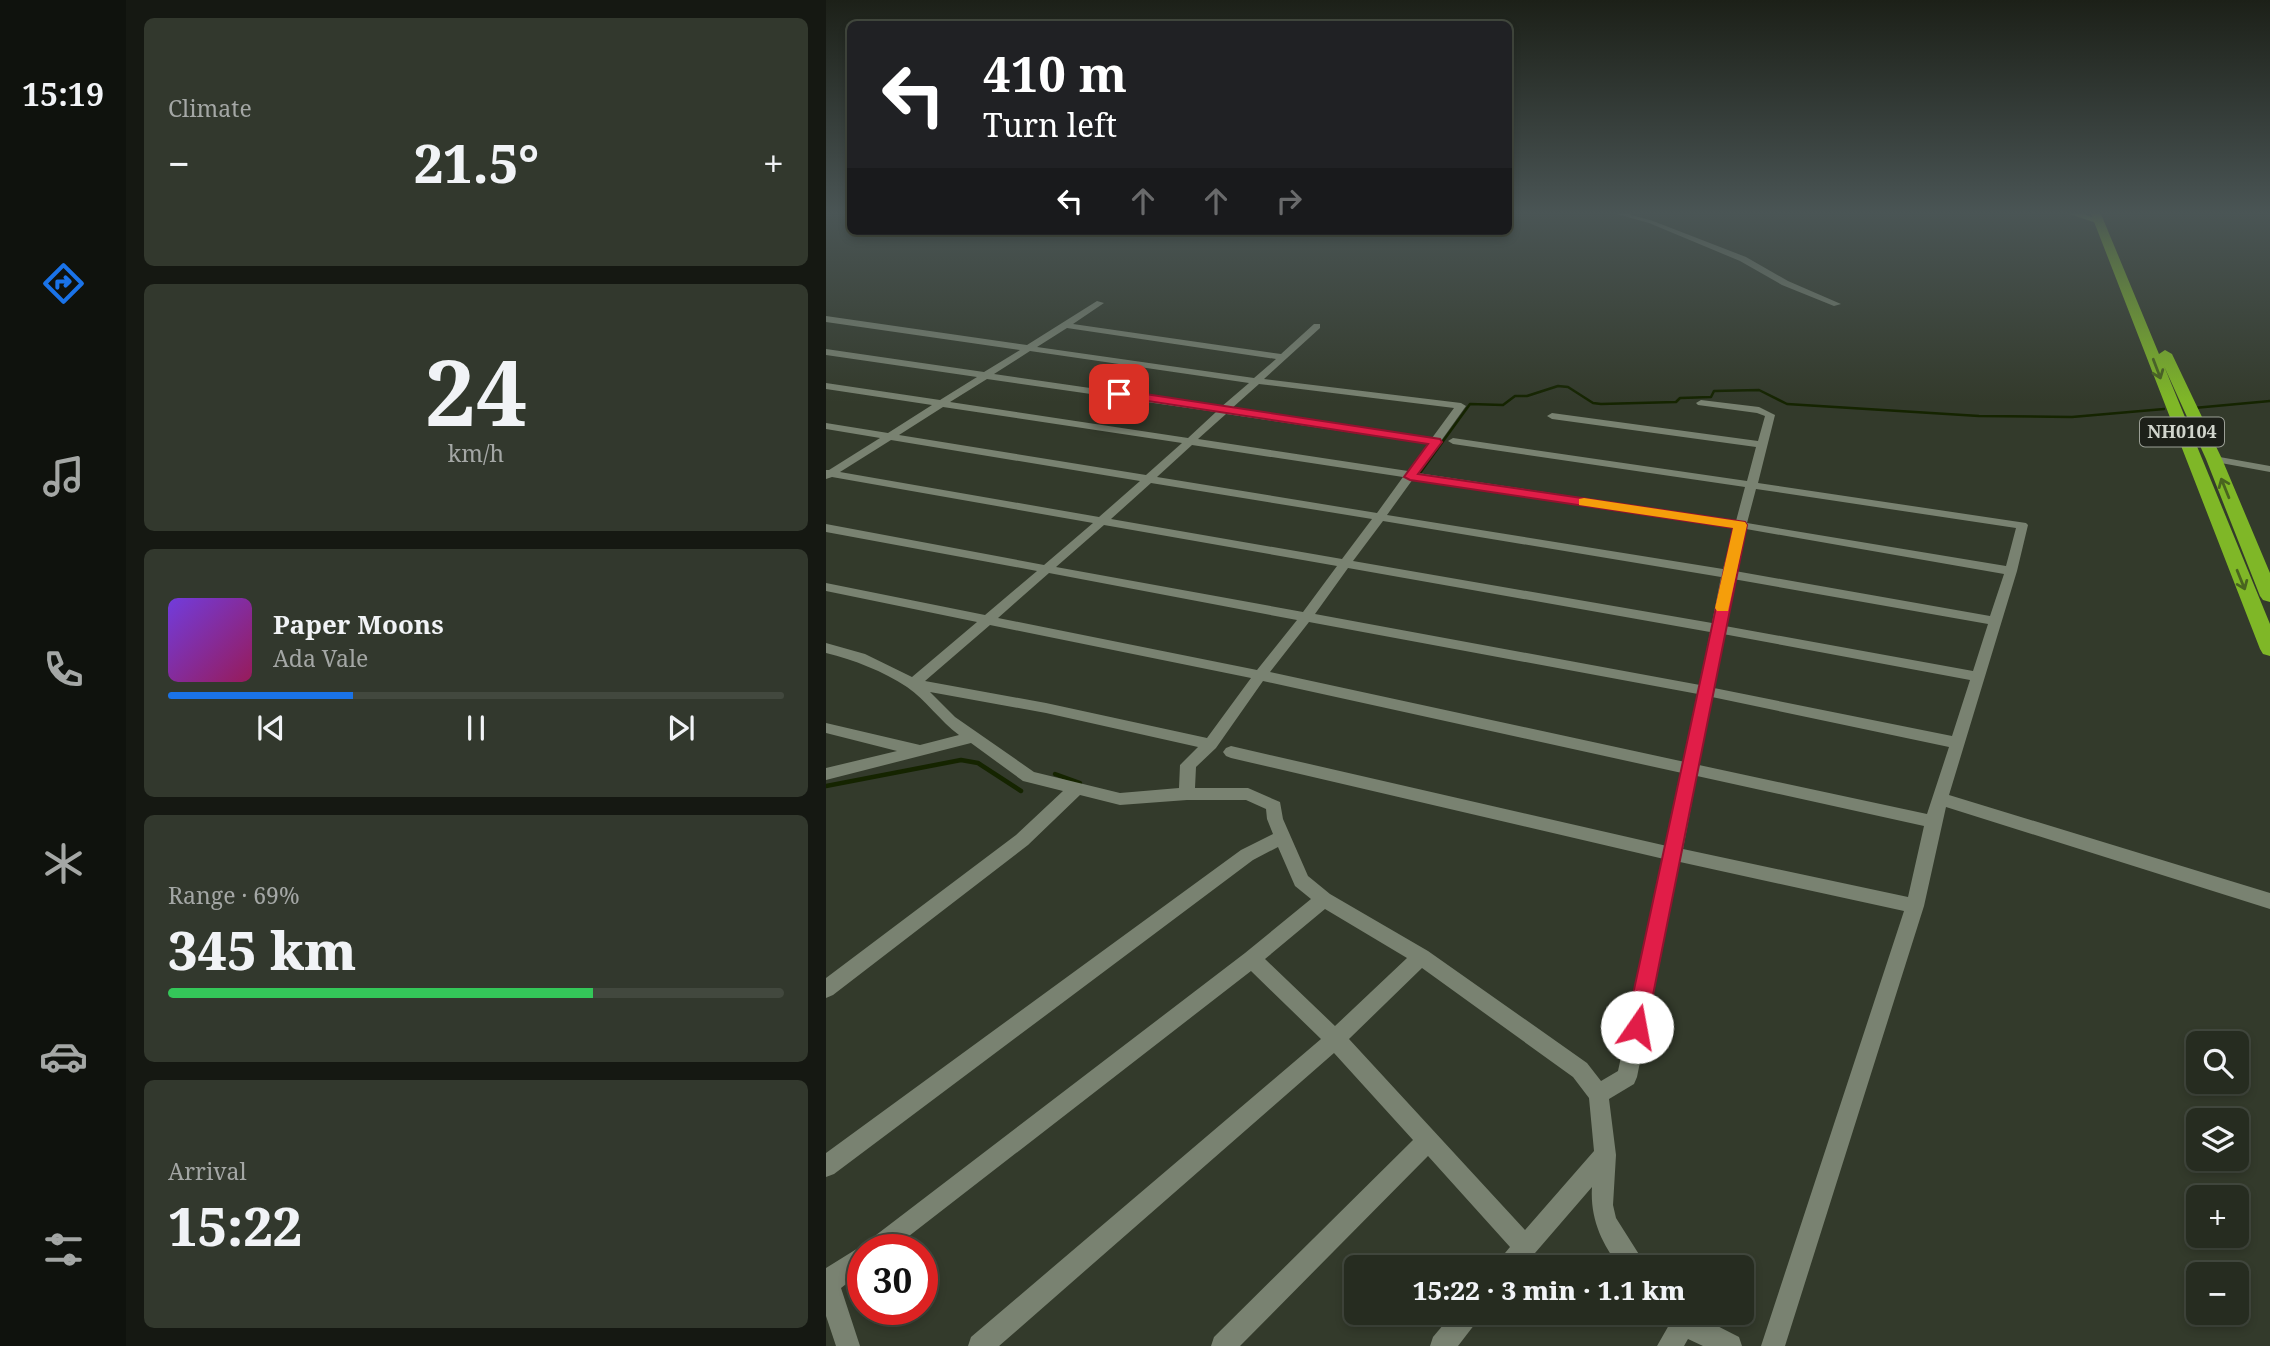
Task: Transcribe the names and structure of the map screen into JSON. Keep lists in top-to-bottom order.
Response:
{
  "streets": {
    "highway": ["NH0104"]
  },
  "page": {
    "tabs": "15:19",
    "tile": [
      "Climate",
      ["24", "km/h"],
      ["Range · 69%", "345 km"],
      ["Arrival", "15:22"]
    ],
    "turn": ["410 m", "Turn left"],
    "heat": ["−", "21.5°", "+"],
    "song": ["Paper Moons", "Ada Vale"],
    "map_buttons": ["+", "−"],
    "limit": "30",
    "trip": "15:22 · 3 min · 1.1 km"
  }
}
